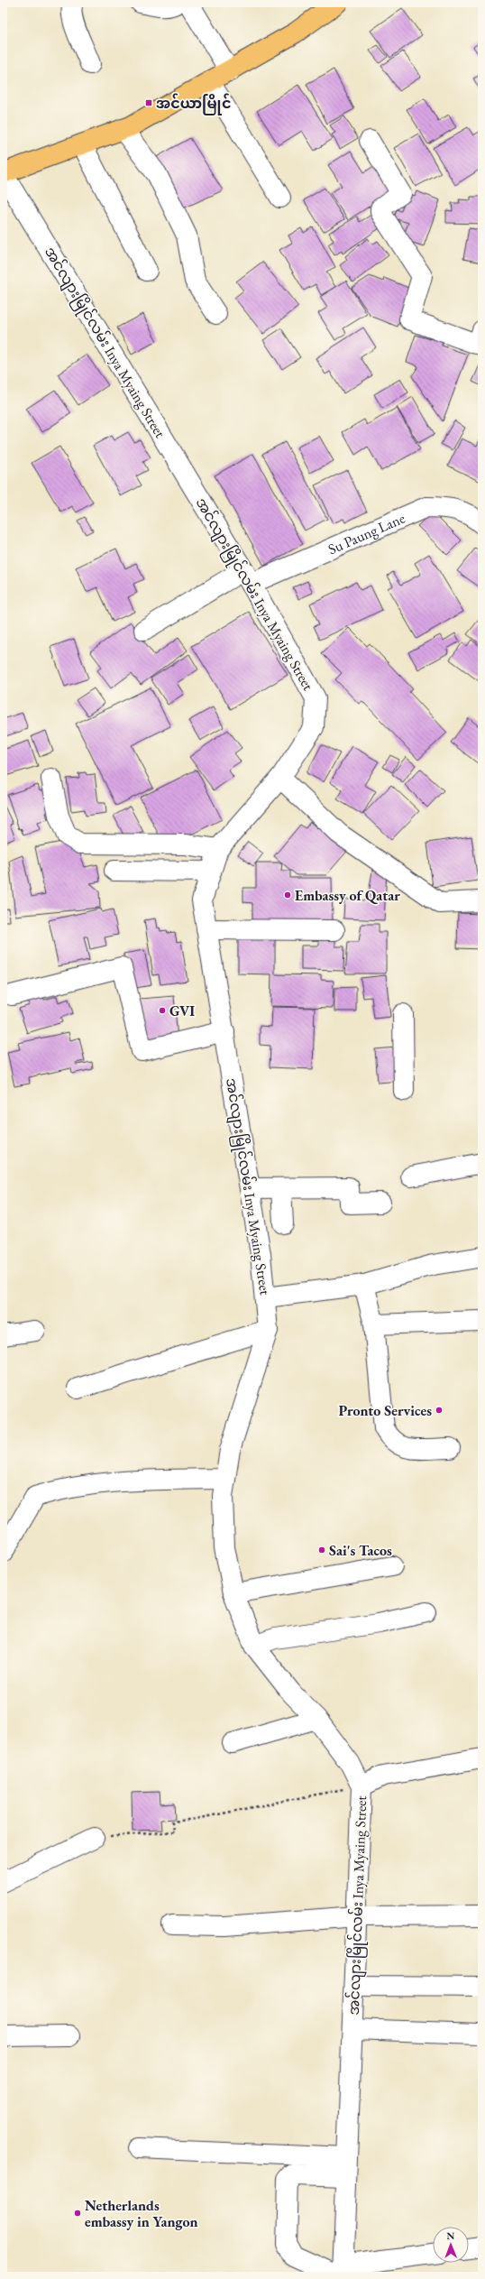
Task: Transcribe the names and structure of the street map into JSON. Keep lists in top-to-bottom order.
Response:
{
  "streets": {
    "street": ["အင်လျားမြိုင်လမ်း Inya Myaing Street", "Su Paung Lane"]
  },
  "crossings": [
    ["အင်လျားမြိုင်လမ်း Inya Myaing Street", "Su Paung Lane"]
  ],
  "places": {
    "transit": ["အင်ယာမြိုင်"],
    "other": [
      "Embassy of Qatar",
      "GVI",
      "Pronto Services",
      "Sai's Tacos",
      "Netherlands embassy in Yangon"
    ]
  },
  "north": "top"
}
